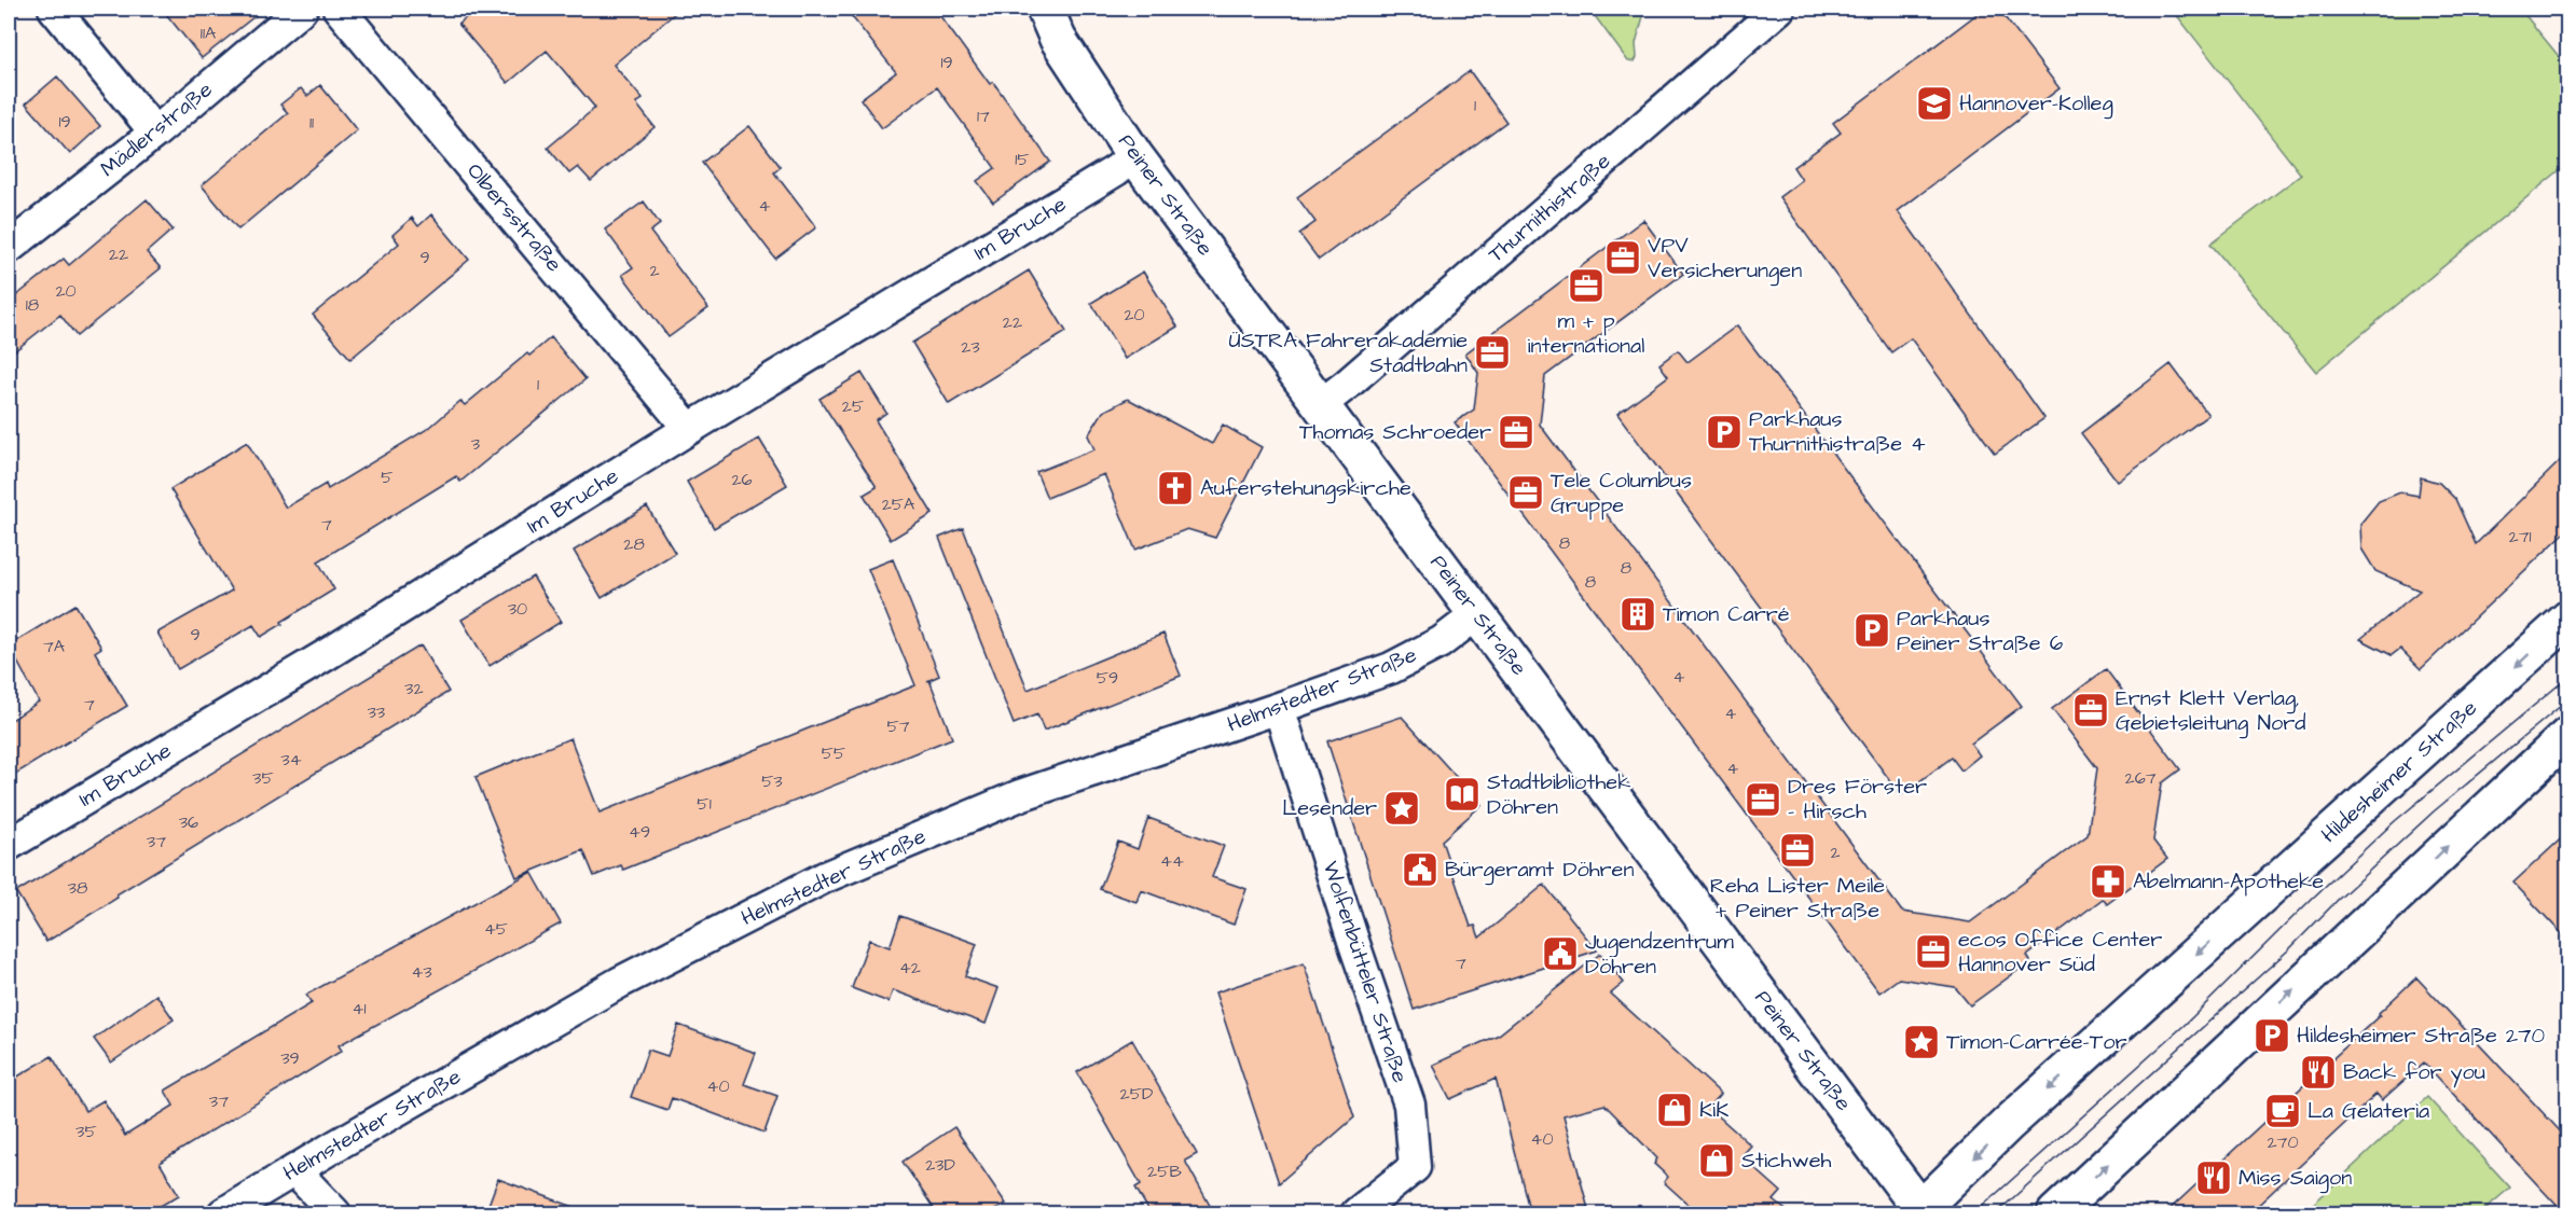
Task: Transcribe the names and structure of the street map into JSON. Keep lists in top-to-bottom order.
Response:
{
  "streets": {
    "main road": ["Peiner Straße", "Hildesheimer Straße"],
    "street": [
      "Mädlerstraße",
      "Thurnithistraße",
      "Olbersstraße",
      "Im Bruche",
      "Helmstedter Straße",
      "Wolfenbütteler Straße"
    ]
  },
  "crossings": [
    ["Peiner Straße", "Thurnithistraße"],
    ["Peiner Straße", "Im Bruche"],
    ["Peiner Straße", "Helmstedter Straße"],
    ["Peiner Straße", "Hildesheimer Straße"],
    ["Olbersstraße", "Im Bruche"],
    ["Helmstedter Straße", "Wolfenbütteler Straße"]
  ],
  "places": {
    "school or university": ["Hannover-Kolleg"],
    "office": [
      "VPV Versicherungen",
      "m + p international",
      "ÜSTRA Fahrerakademie Stadtbahn",
      "Thomas Schroeder",
      "Tele Columbus Gruppe",
      "Ernst Klett Verlag, Gebietsleitung Nord",
      "Dres Förster - Hirsch",
      "Reha Lister Meile + Peiner Straße",
      "ecos Office Center Hannover Süd"
    ],
    "parking": ["Parkhaus Thurnithistraße 4", "Parkhaus Peiner Straße 6", "Hildesheimer Straße 270"],
    "church": ["Auferstehungskirche"],
    "building": ["Timon Carré"],
    "library": ["Stadtbibliothek Döhren"],
    "place": ["Lesender", "Timon-Carrée-Tor"],
    "public building": ["Bürgeramt Döhren", "Jugendzentrum Döhren"],
    "pharmacy": ["Abelmann-Apotheke"],
    "restaurant": ["Back for you", "Miss Saigon"],
    "shop": ["KiK", "Stichweh"],
    "cafe": ["La Gelaterìa"]
  },
  "house_numbers": [
    "11A",
    "19",
    "1",
    "17",
    "19",
    "11",
    "15",
    "4",
    "22",
    "9",
    "2",
    "20",
    "18",
    "20",
    "22",
    "23",
    "1",
    "25",
    "3",
    "5",
    "26",
    "25A",
    "7",
    "271",
    "8",
    "28",
    "8",
    "8",
    "30",
    "9",
    "7A",
    "4",
    "59",
    "32",
    "7",
    "33",
    "4",
    "57",
    "55",
    "34",
    "4",
    "35",
    "267",
    "53",
    "51",
    "36",
    "49",
    "37",
    "2",
    "44",
    "38",
    "45",
    "7",
    "42",
    "43",
    "41",
    "39",
    "40",
    "25D",
    "37",
    "35",
    "40",
    "270",
    "23D",
    "25B"
  ]
}
